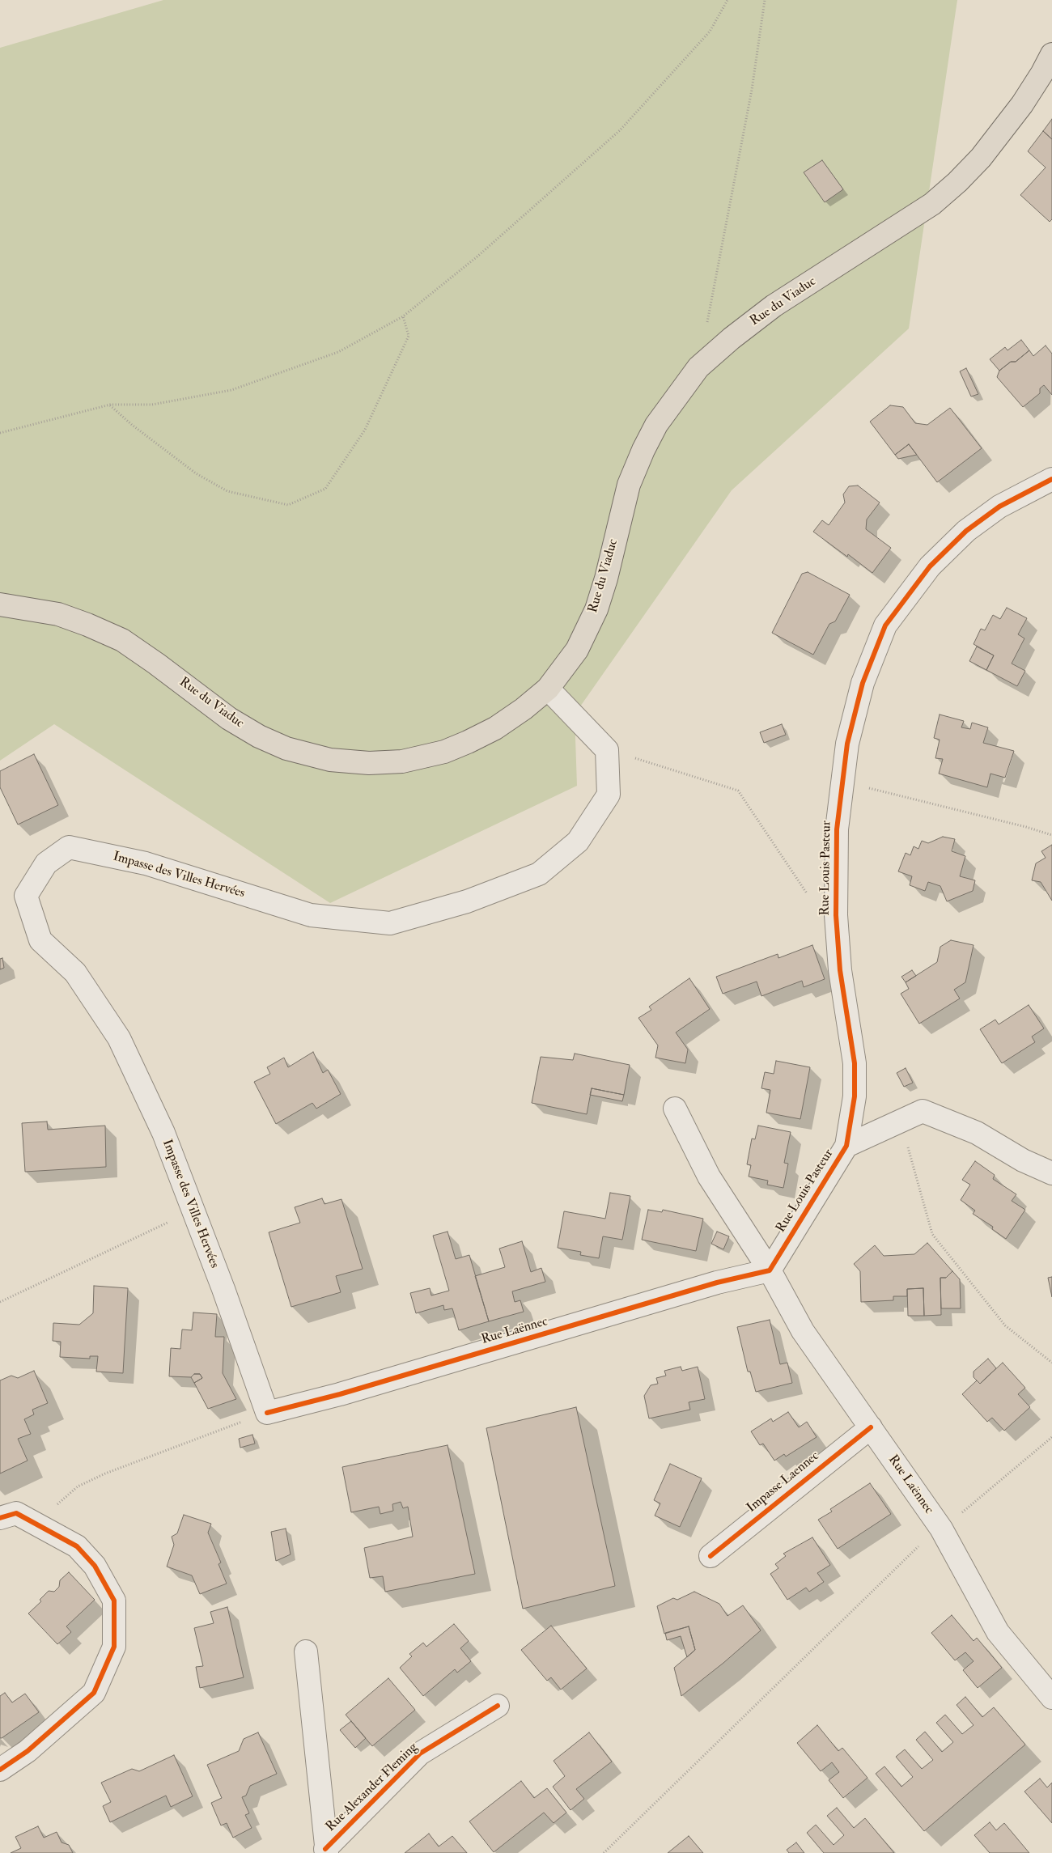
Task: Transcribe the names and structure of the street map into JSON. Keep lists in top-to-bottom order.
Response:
{
  "streets": {
    "main road": ["Rue du Viaduc"],
    "street": [
      "Rue Louis Pasteur",
      "Impasse des Villes Hervées",
      "Rue Laënnec",
      "Impasse Laennec",
      "Rue Alexander Fleming"
    ]
  },
  "crossings": [
    ["Rue Louis Pasteur", "Rue Laënnec"],
    ["Impasse des Villes Hervées", "Rue Laënnec"],
    ["Rue Laënnec", "Impasse Laennec"]
  ]
}
